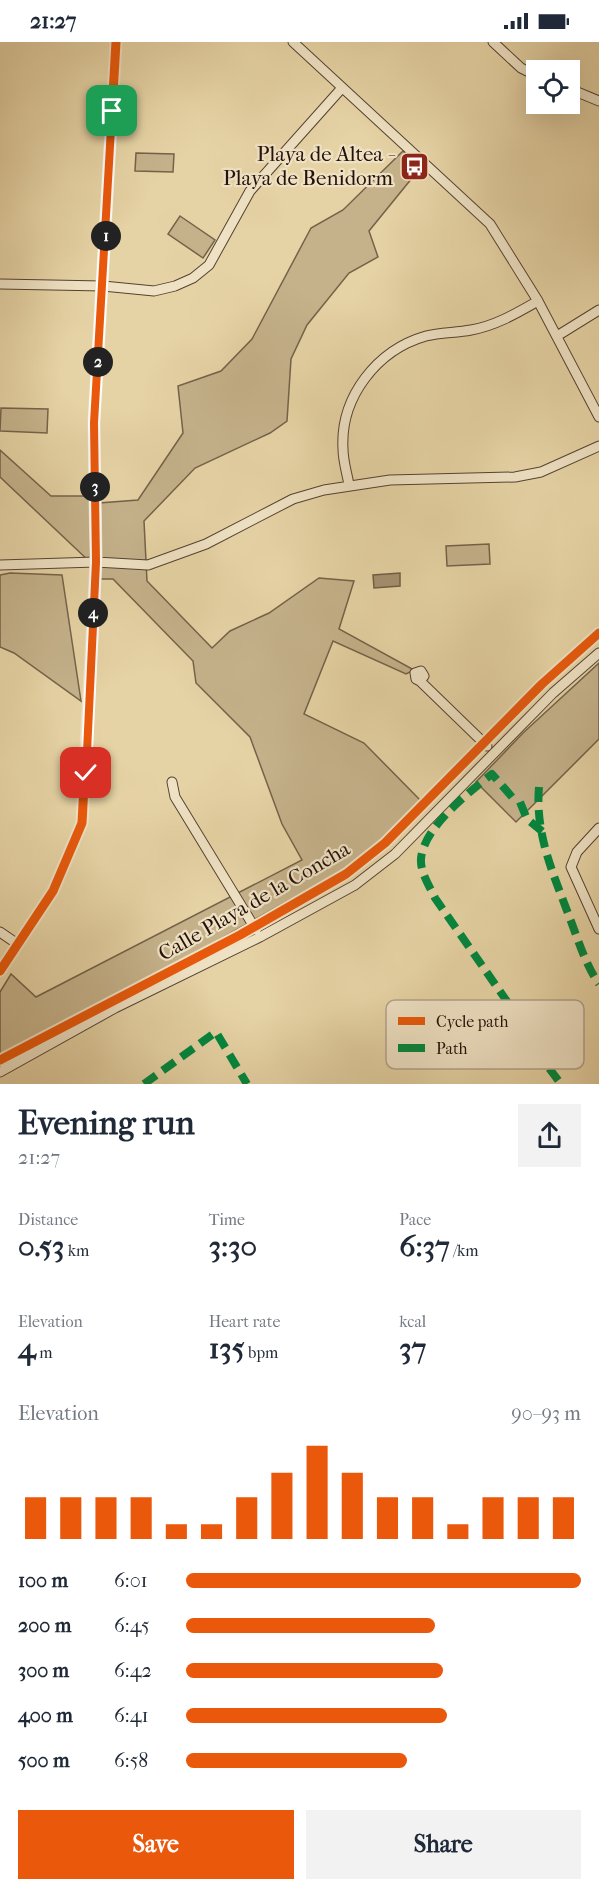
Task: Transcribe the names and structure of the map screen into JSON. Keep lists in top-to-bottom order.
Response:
{
  "streets": {
    "street": ["Calle Playa de la Concha"]
  },
  "places": {
    "bus stop": ["Playa de Altea - Playa de Benidorm"]
  },
  "legend": ["Cycle path", "Path"],
  "page": {
    "status": "21:27",
    "pins": [
      "1",
      "2",
      "3",
      "4"
    ],
    "heading": ["Evening run", "21:27"],
    "stats": [
      ["Distance", "0.53 km"],
      ["Time", "3:30"],
      ["Pace", "6:37 /km"],
      ["Elevation", "4 m"],
      ["Heart rate", "135 bpm"],
      ["kcal", "37"]
    ],
    "chart": ["Elevation", "90–93 m"],
    "list": [
      {
        "name": "100 m",
        "note": "6:01"
      },
      {
        "name": "200 m",
        "note": "6:45"
      },
      {
        "name": "300 m",
        "note": "6:42"
      },
      {
        "name": "400 m",
        "note": "6:41"
      },
      {
        "name": "500 m",
        "note": "6:58"
      }
    ],
    "buttons": ["Save", "Share"]
  }
}
